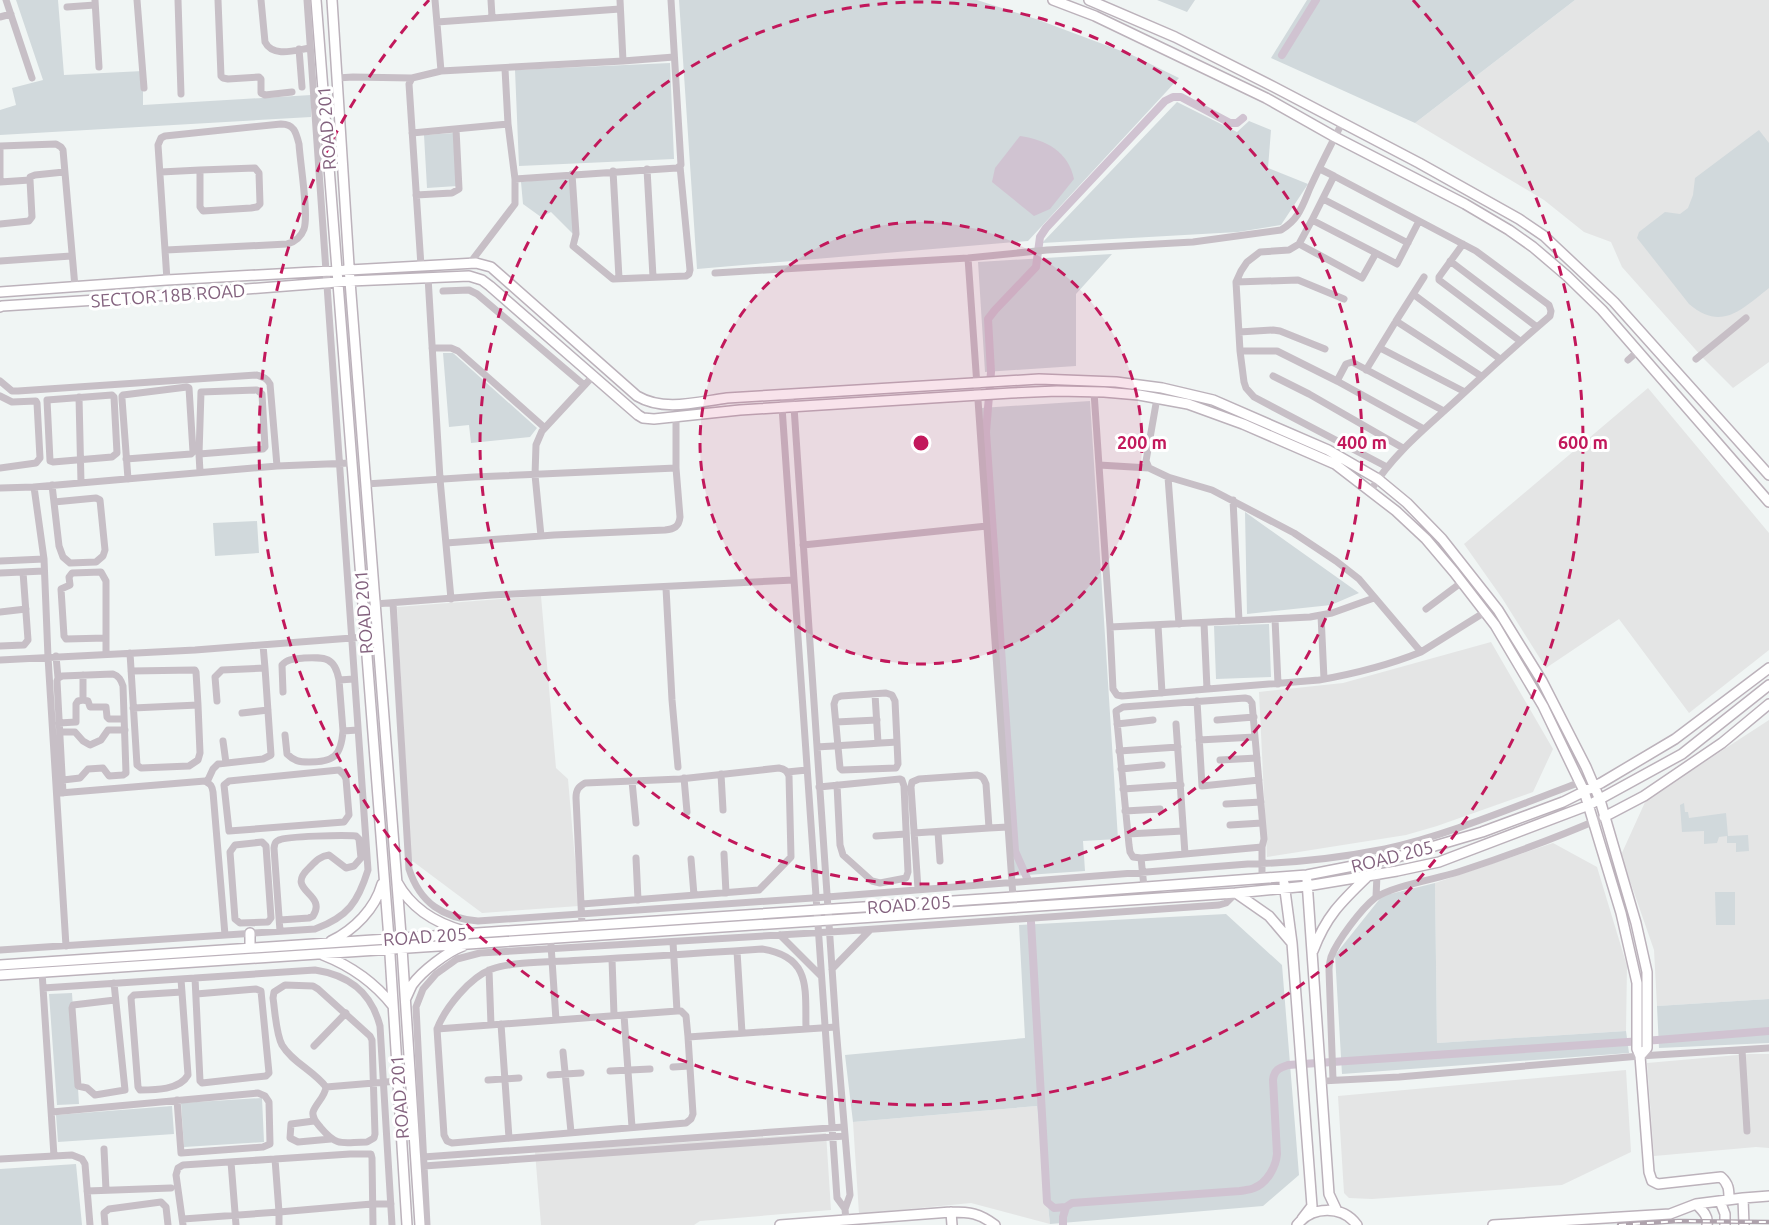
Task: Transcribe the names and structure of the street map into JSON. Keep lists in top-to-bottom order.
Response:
{
  "streets": {
    "main road": ["ROAD 201", "SECTOR 18B ROAD", "ROAD 205"]
  },
  "crossings": [
    ["ROAD 201", "SECTOR 18B ROAD"],
    ["ROAD 201", "ROAD 205"],
    ["SECTOR 18B ROAD", "ROAD 205"]
  ],
  "rings": ["200 m", "400 m", "600 m"]
}
